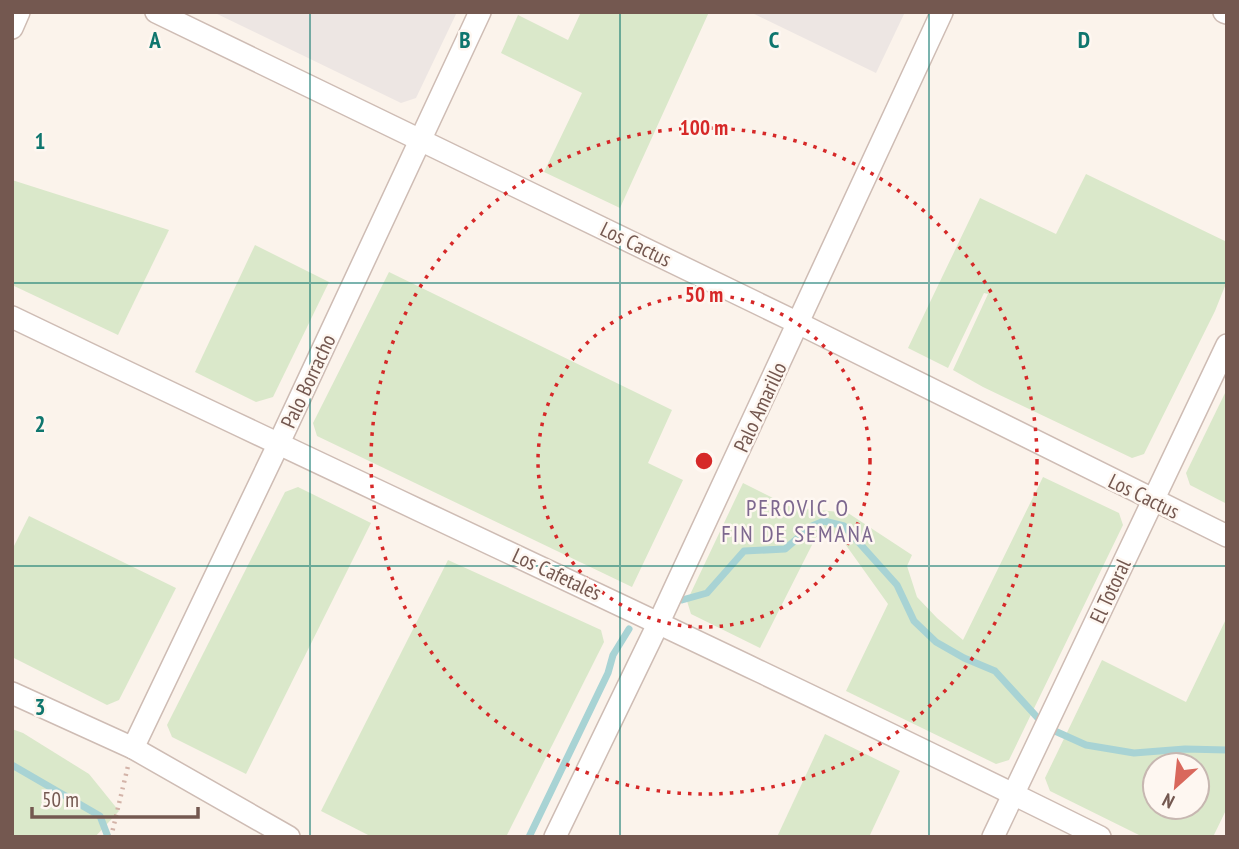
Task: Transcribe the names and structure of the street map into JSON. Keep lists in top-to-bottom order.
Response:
{
  "streets": {
    "street": [
      "Los Cactus",
      "Palo Borracho",
      "Palo Amarillo",
      "Los Cafetales",
      "El Totoral"
    ]
  },
  "crossings": [
    ["Los Cactus", "Palo Borracho"],
    ["Los Cactus", "Palo Amarillo"],
    ["Los Cactus", "El Totoral"],
    ["Palo Borracho", "Los Cafetales"],
    ["Palo Amarillo", "Los Cafetales"],
    ["Los Cafetales", "El Totoral"]
  ],
  "districts": ["PEROVIC O FIN DE SEMANA"],
  "scale_bar": "50 m",
  "north": "bottom left",
  "grid": {
    "columns": [
      "A",
      "B",
      "C",
      "D"
    ],
    "rows": ["1", "2", "3"]
  },
  "rings": ["100 m", "50 m"]
}
